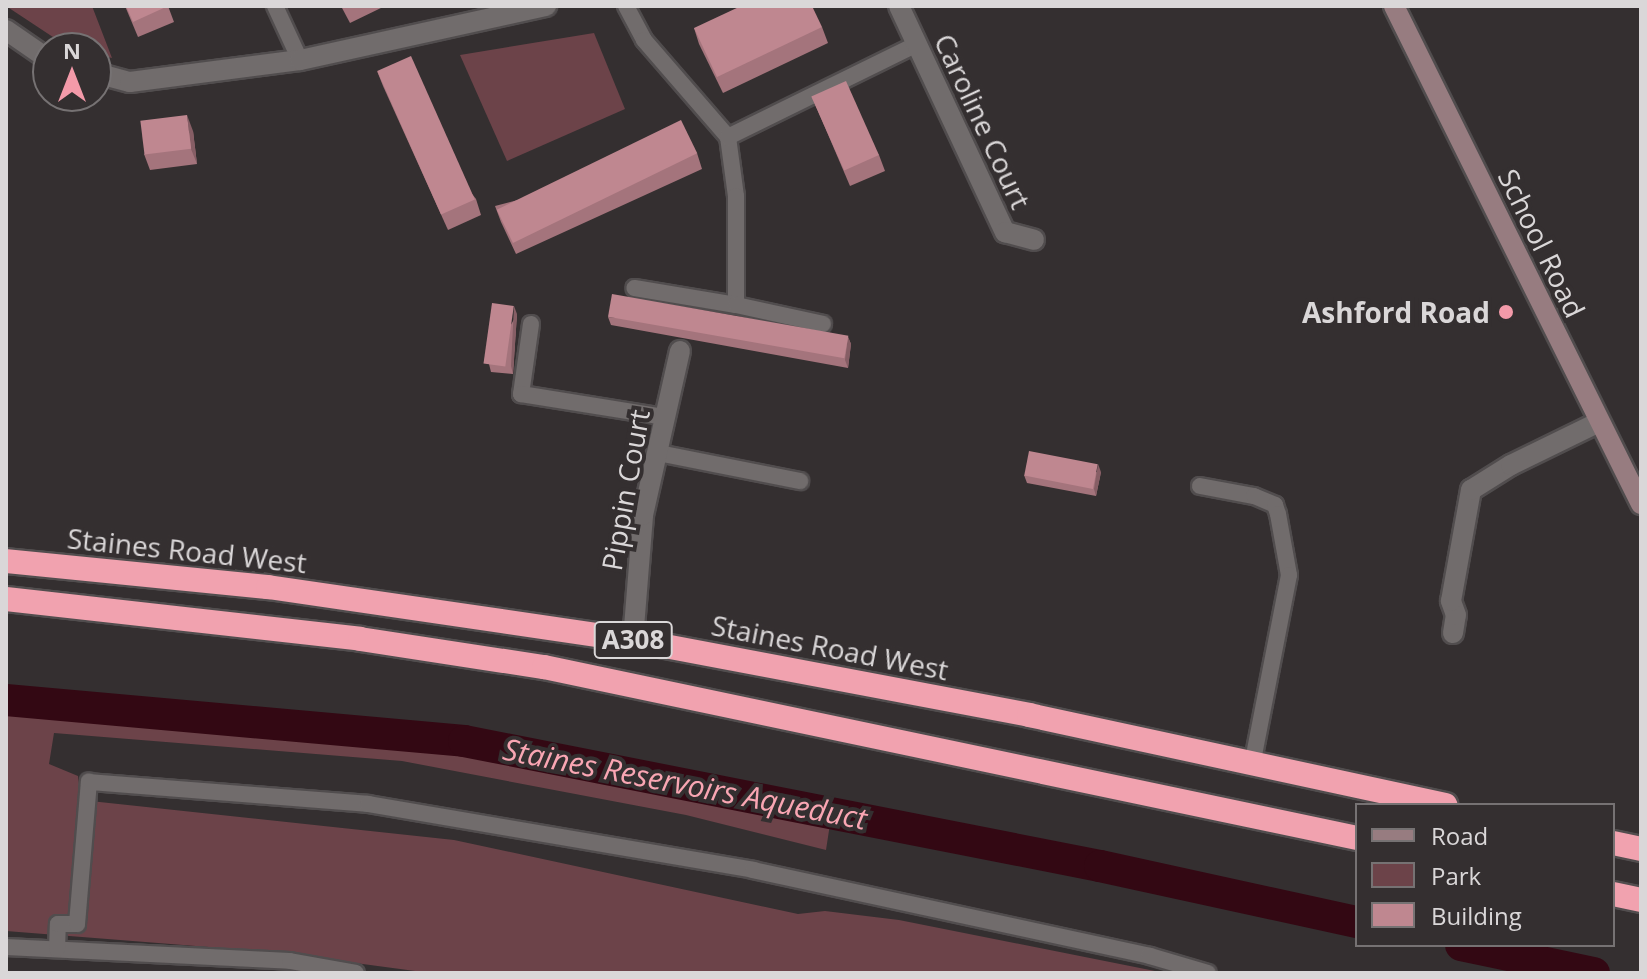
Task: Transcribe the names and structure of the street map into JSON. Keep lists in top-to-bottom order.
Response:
{
  "streets": {
    "highway": ["Staines Road West", "A308"],
    "main road": ["School Road"],
    "street": ["Caroline Court", "Pippin Court"]
  },
  "crossings": [
    ["Pippin Court", "Staines Road West"]
  ],
  "water": ["Staines Reservoirs Aqueduct"],
  "places": ["Ashford Road"],
  "legend": ["Road", "Park", "Building"],
  "north": "top"
}
